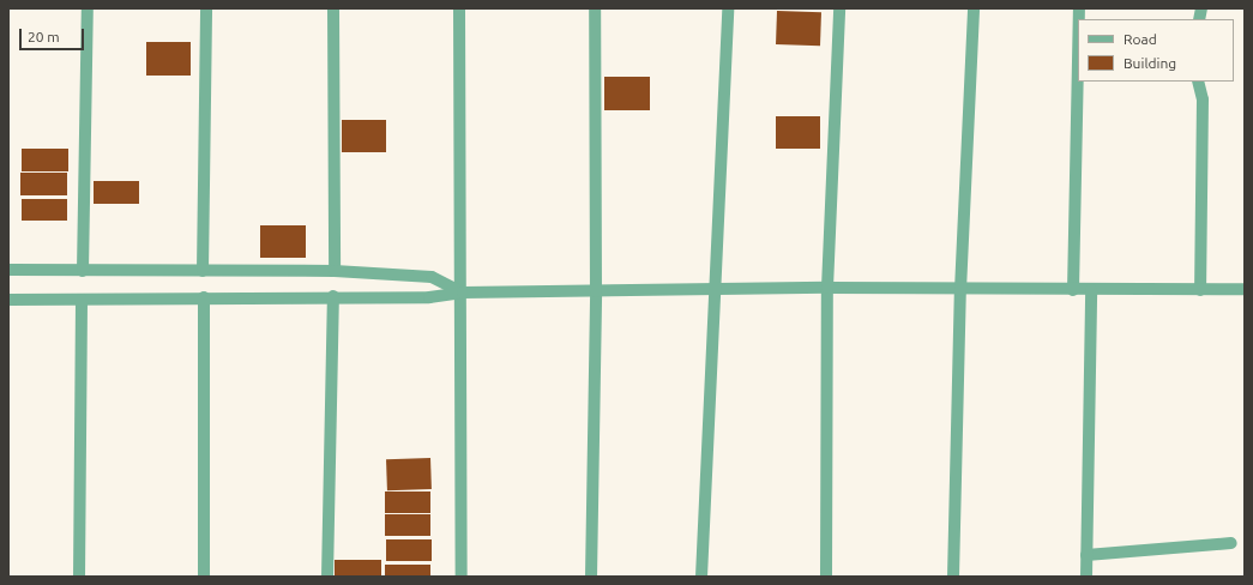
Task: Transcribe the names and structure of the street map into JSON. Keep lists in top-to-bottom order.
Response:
{
  "legend": ["Road", "Building"],
  "scale_bar": "20 m"
}
